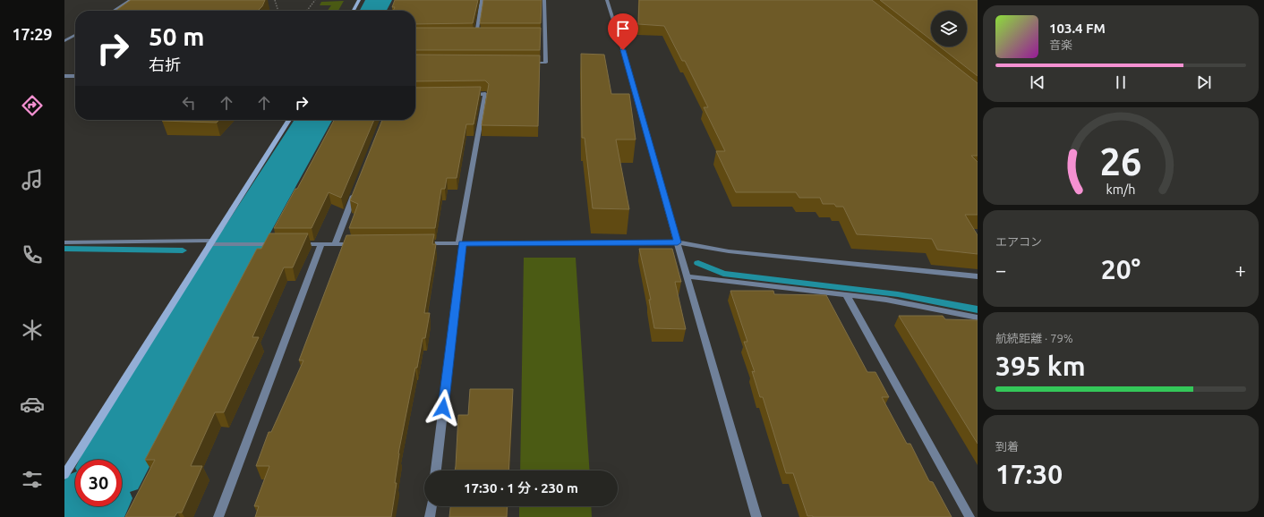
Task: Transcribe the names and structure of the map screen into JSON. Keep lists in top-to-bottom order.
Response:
{
  "page": {
    "tabs": "17:29",
    "turn": ["50 m", "右折"],
    "song": ["103.4 FM", "音楽"],
    "tile": [
      "エアコン",
      ["航続距離 · 79%", "395 km"],
      ["到着", "17:30"]
    ],
    "heat": ["−", "20°", "+"],
    "limit": "30",
    "trip": "17:30 · 1 分 · 230 m",
    "gauge": ["26", "km/h"]
  }
}
